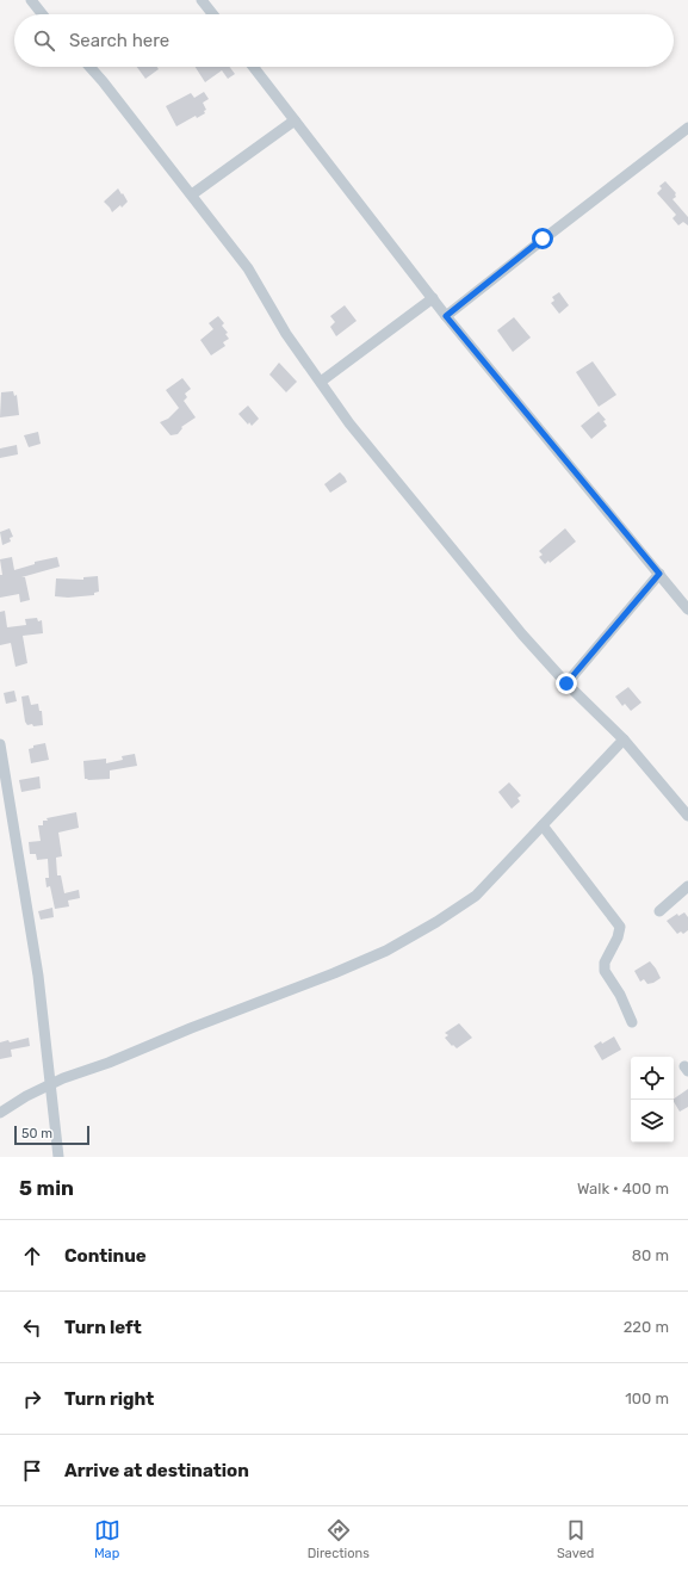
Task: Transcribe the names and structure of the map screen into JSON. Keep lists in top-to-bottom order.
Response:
{
  "scale_bar": "50 m",
  "page": {
    "search": "Search here",
    "scale": "50 m",
    "heading": ["5 min", "Walk · 400 m"],
    "list": [
      ["Continue", "80 m"],
      ["Turn left", "220 m"],
      ["Turn right", "100 m"],
      "Arrive at destination"
    ],
    "nav": ["Map", "Directions", "Saved"]
  }
}
